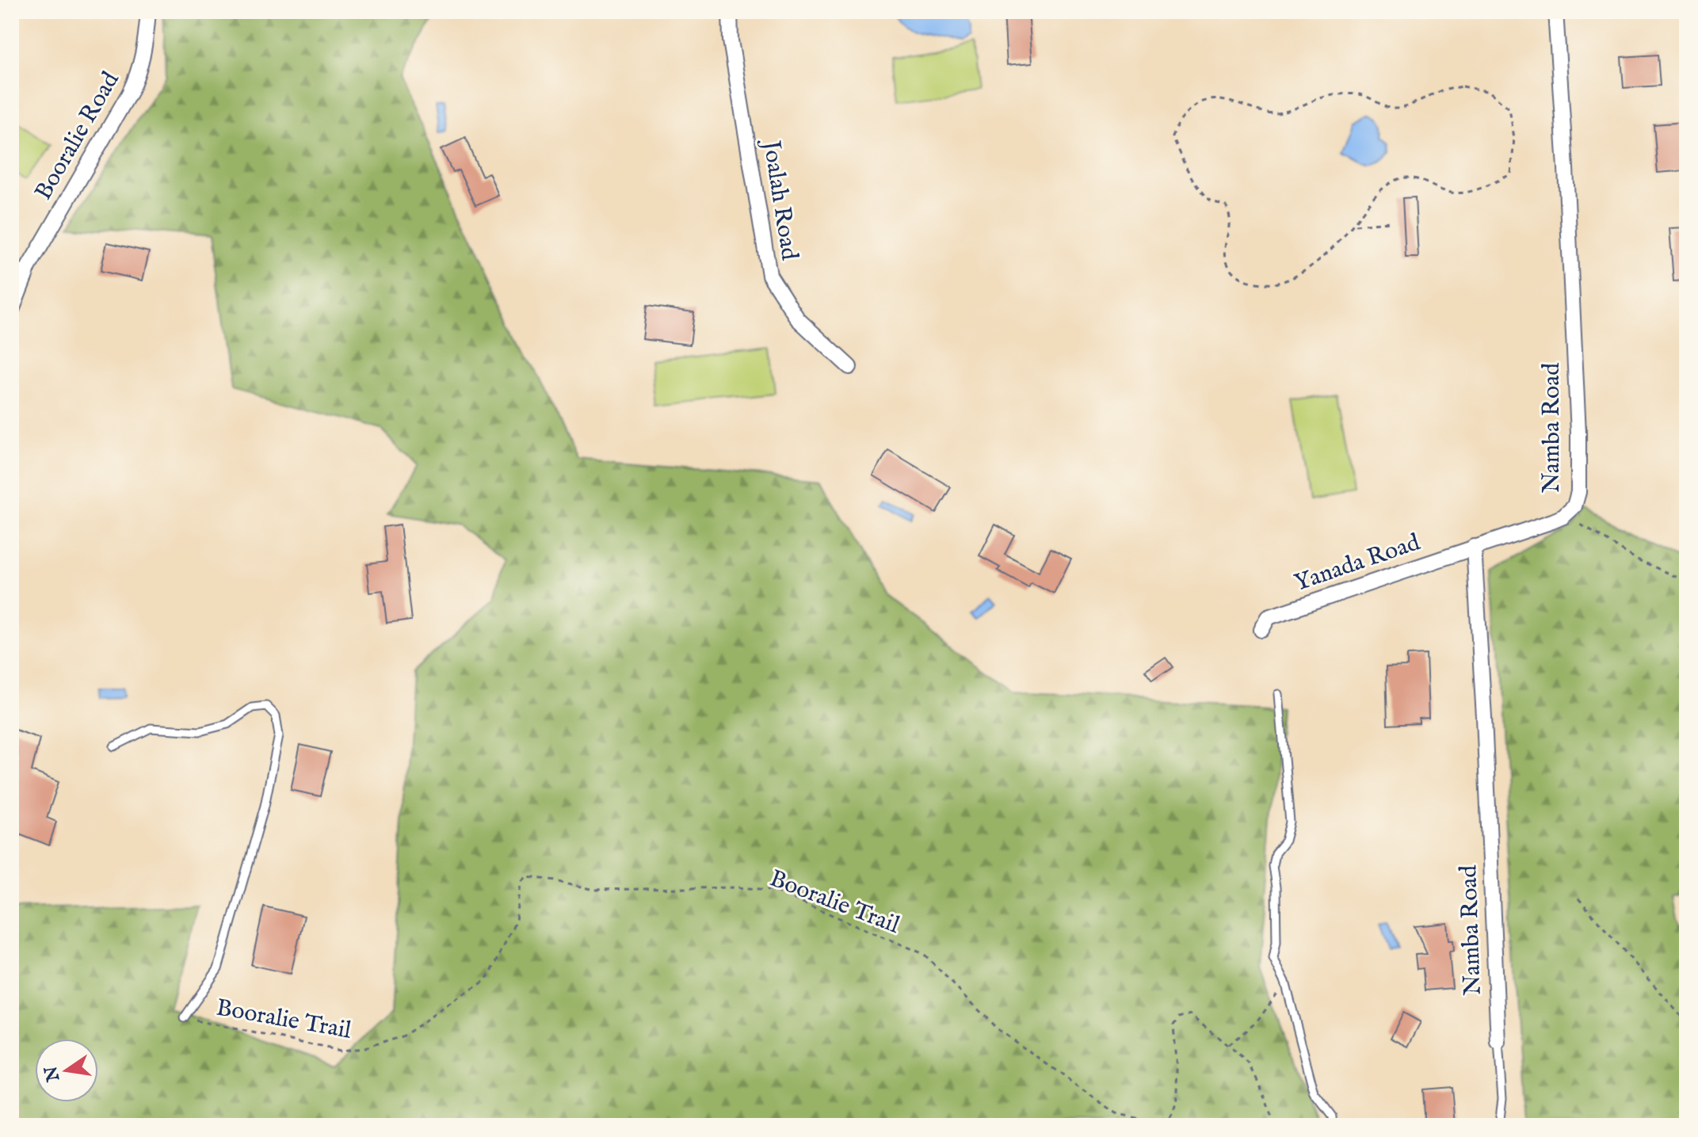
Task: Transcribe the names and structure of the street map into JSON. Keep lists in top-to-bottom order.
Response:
{
  "streets": {
    "street": [
      "Booralie Road",
      "Joalah Road",
      "Namba Road",
      "Yanada Road"
    ],
    "path": ["Booralie Trail"]
  },
  "crossings": [
    ["Namba Road", "Yanada Road"]
  ],
  "north": "left"
}
